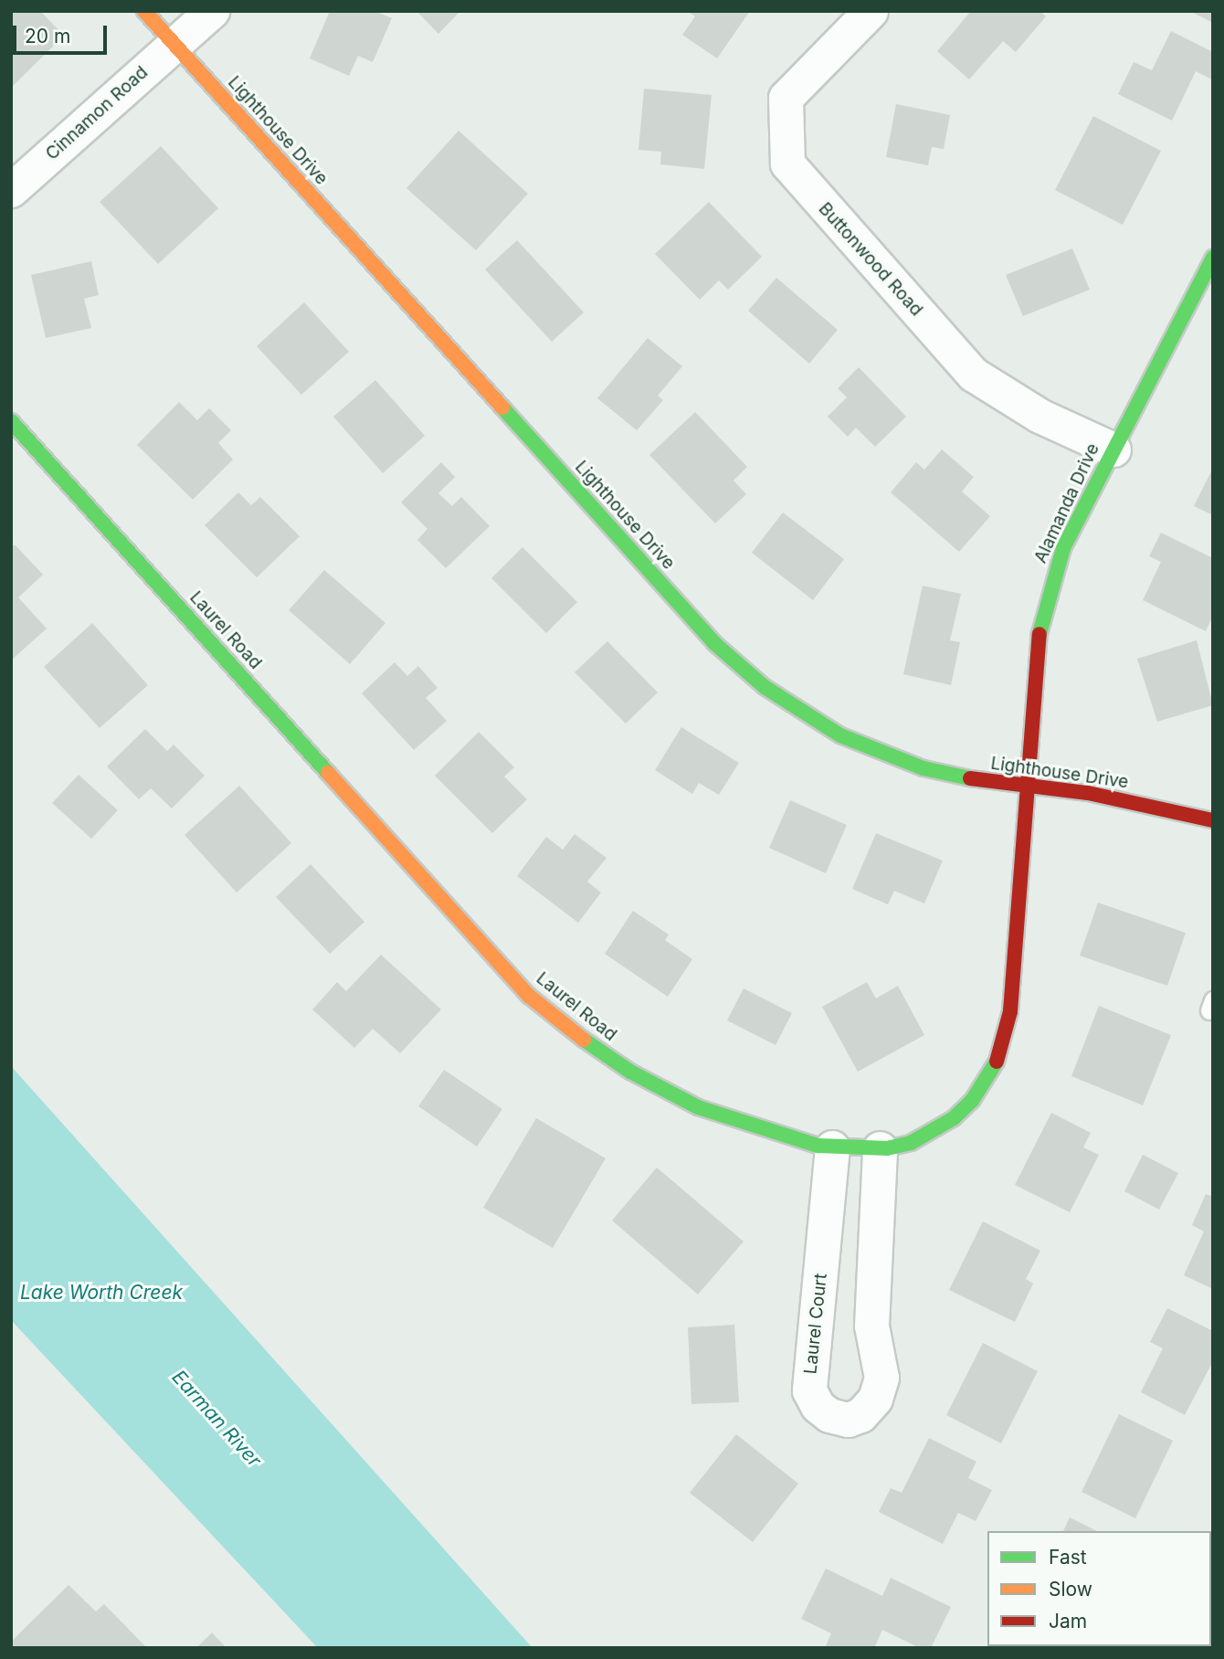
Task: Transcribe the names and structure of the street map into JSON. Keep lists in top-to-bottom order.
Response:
{
  "streets": {
    "street": [
      "Cinnamon Road",
      "Lighthouse Drive",
      "Buttonwood Road",
      "Alamanda Drive",
      "Laurel Road",
      "Laurel Court"
    ]
  },
  "crossings": [
    ["Cinnamon Road", "Lighthouse Drive"],
    ["Lighthouse Drive", "Alamanda Drive"],
    ["Lighthouse Drive", "Laurel Road"],
    ["Buttonwood Road", "Alamanda Drive"],
    ["Alamanda Drive", "Laurel Road"],
    ["Laurel Road", "Laurel Court"]
  ],
  "water": ["Lake Worth Creek", "Earman River"],
  "legend": ["Fast", "Slow", "Jam"],
  "scale_bar": "20 m"
}
